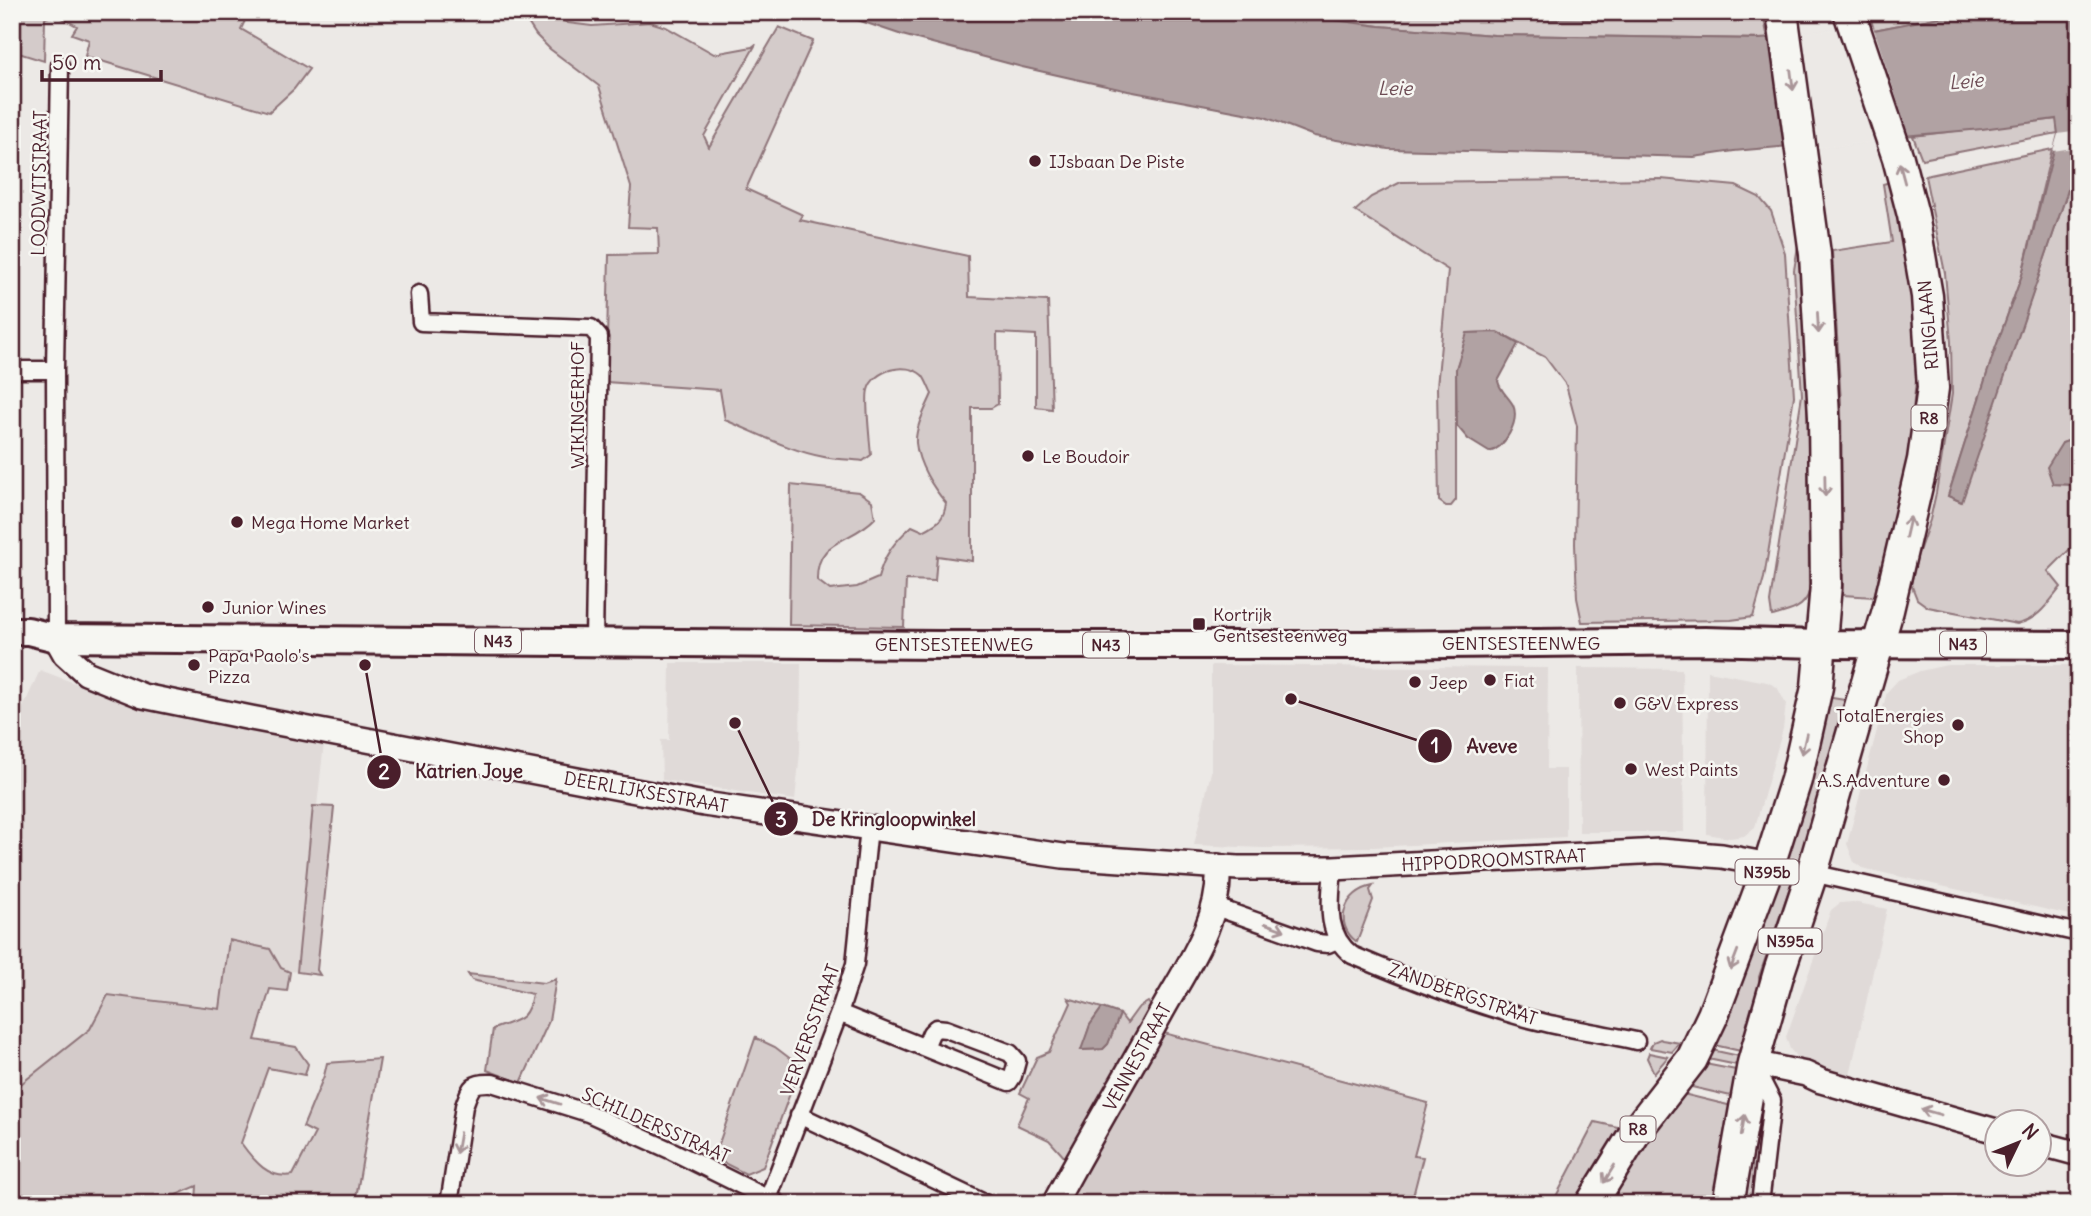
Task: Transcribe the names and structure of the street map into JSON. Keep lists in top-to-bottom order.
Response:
{
  "streets": {
    "highway": [
      "RINGLAAN",
      "R8",
      "N395b",
      "N395a"
    ],
    "main road": ["N43", "GENTSESTEENWEG"],
    "street": [
      "LOODWITSTRAAT",
      "WIKINGERHOF",
      "DEERLIJKSESTRAAT",
      "HIPPODROOMSTRAAT",
      "ZANDBERGSTRAAT",
      "VERVERSSTRAAT",
      "VENNESTRAAT",
      "SCHILDERSSTRAAT"
    ]
  },
  "crossings": [
    ["LOODWITSTRAAT", "GENTSESTEENWEG"],
    ["LOODWITSTRAAT", "DEERLIJKSESTRAAT"],
    ["RINGLAAN", "N43"],
    ["RINGLAAN", "GENTSESTEENWEG"],
    ["RINGLAAN", "N395a"],
    ["WIKINGERHOF", "GENTSESTEENWEG"],
    ["R8", "N395b"],
    ["N43", "GENTSESTEENWEG"],
    ["N43", "N395a"],
    ["GENTSESTEENWEG", "DEERLIJKSESTRAAT"],
    ["GENTSESTEENWEG", "N395b"],
    ["GENTSESTEENWEG", "N395a"],
    ["DEERLIJKSESTRAAT", "HIPPODROOMSTRAAT"],
    ["DEERLIJKSESTRAAT", "VERVERSSTRAAT"],
    ["HIPPODROOMSTRAAT", "N395b"],
    ["VERVERSSTRAAT", "SCHILDERSSTRAAT"]
  ],
  "water": ["Leie"],
  "places": {
    "other": [
      "IJsbaan De Piste",
      "Le Boudoir",
      "Mega Home Market",
      "Junior Wines",
      "Papa Paolo's Pizza",
      "Katrien Joye",
      "Fiat",
      "Jeep",
      "Aveve",
      "G&V Express",
      "De Kringloopwinkel",
      "TotalEnergies Shop",
      "West Paints",
      "A.S.Adventure"
    ],
    "transit": ["Kortrijk Gentsesteenweg"]
  },
  "scale_bar": "50 m",
  "north": "top right"
}
